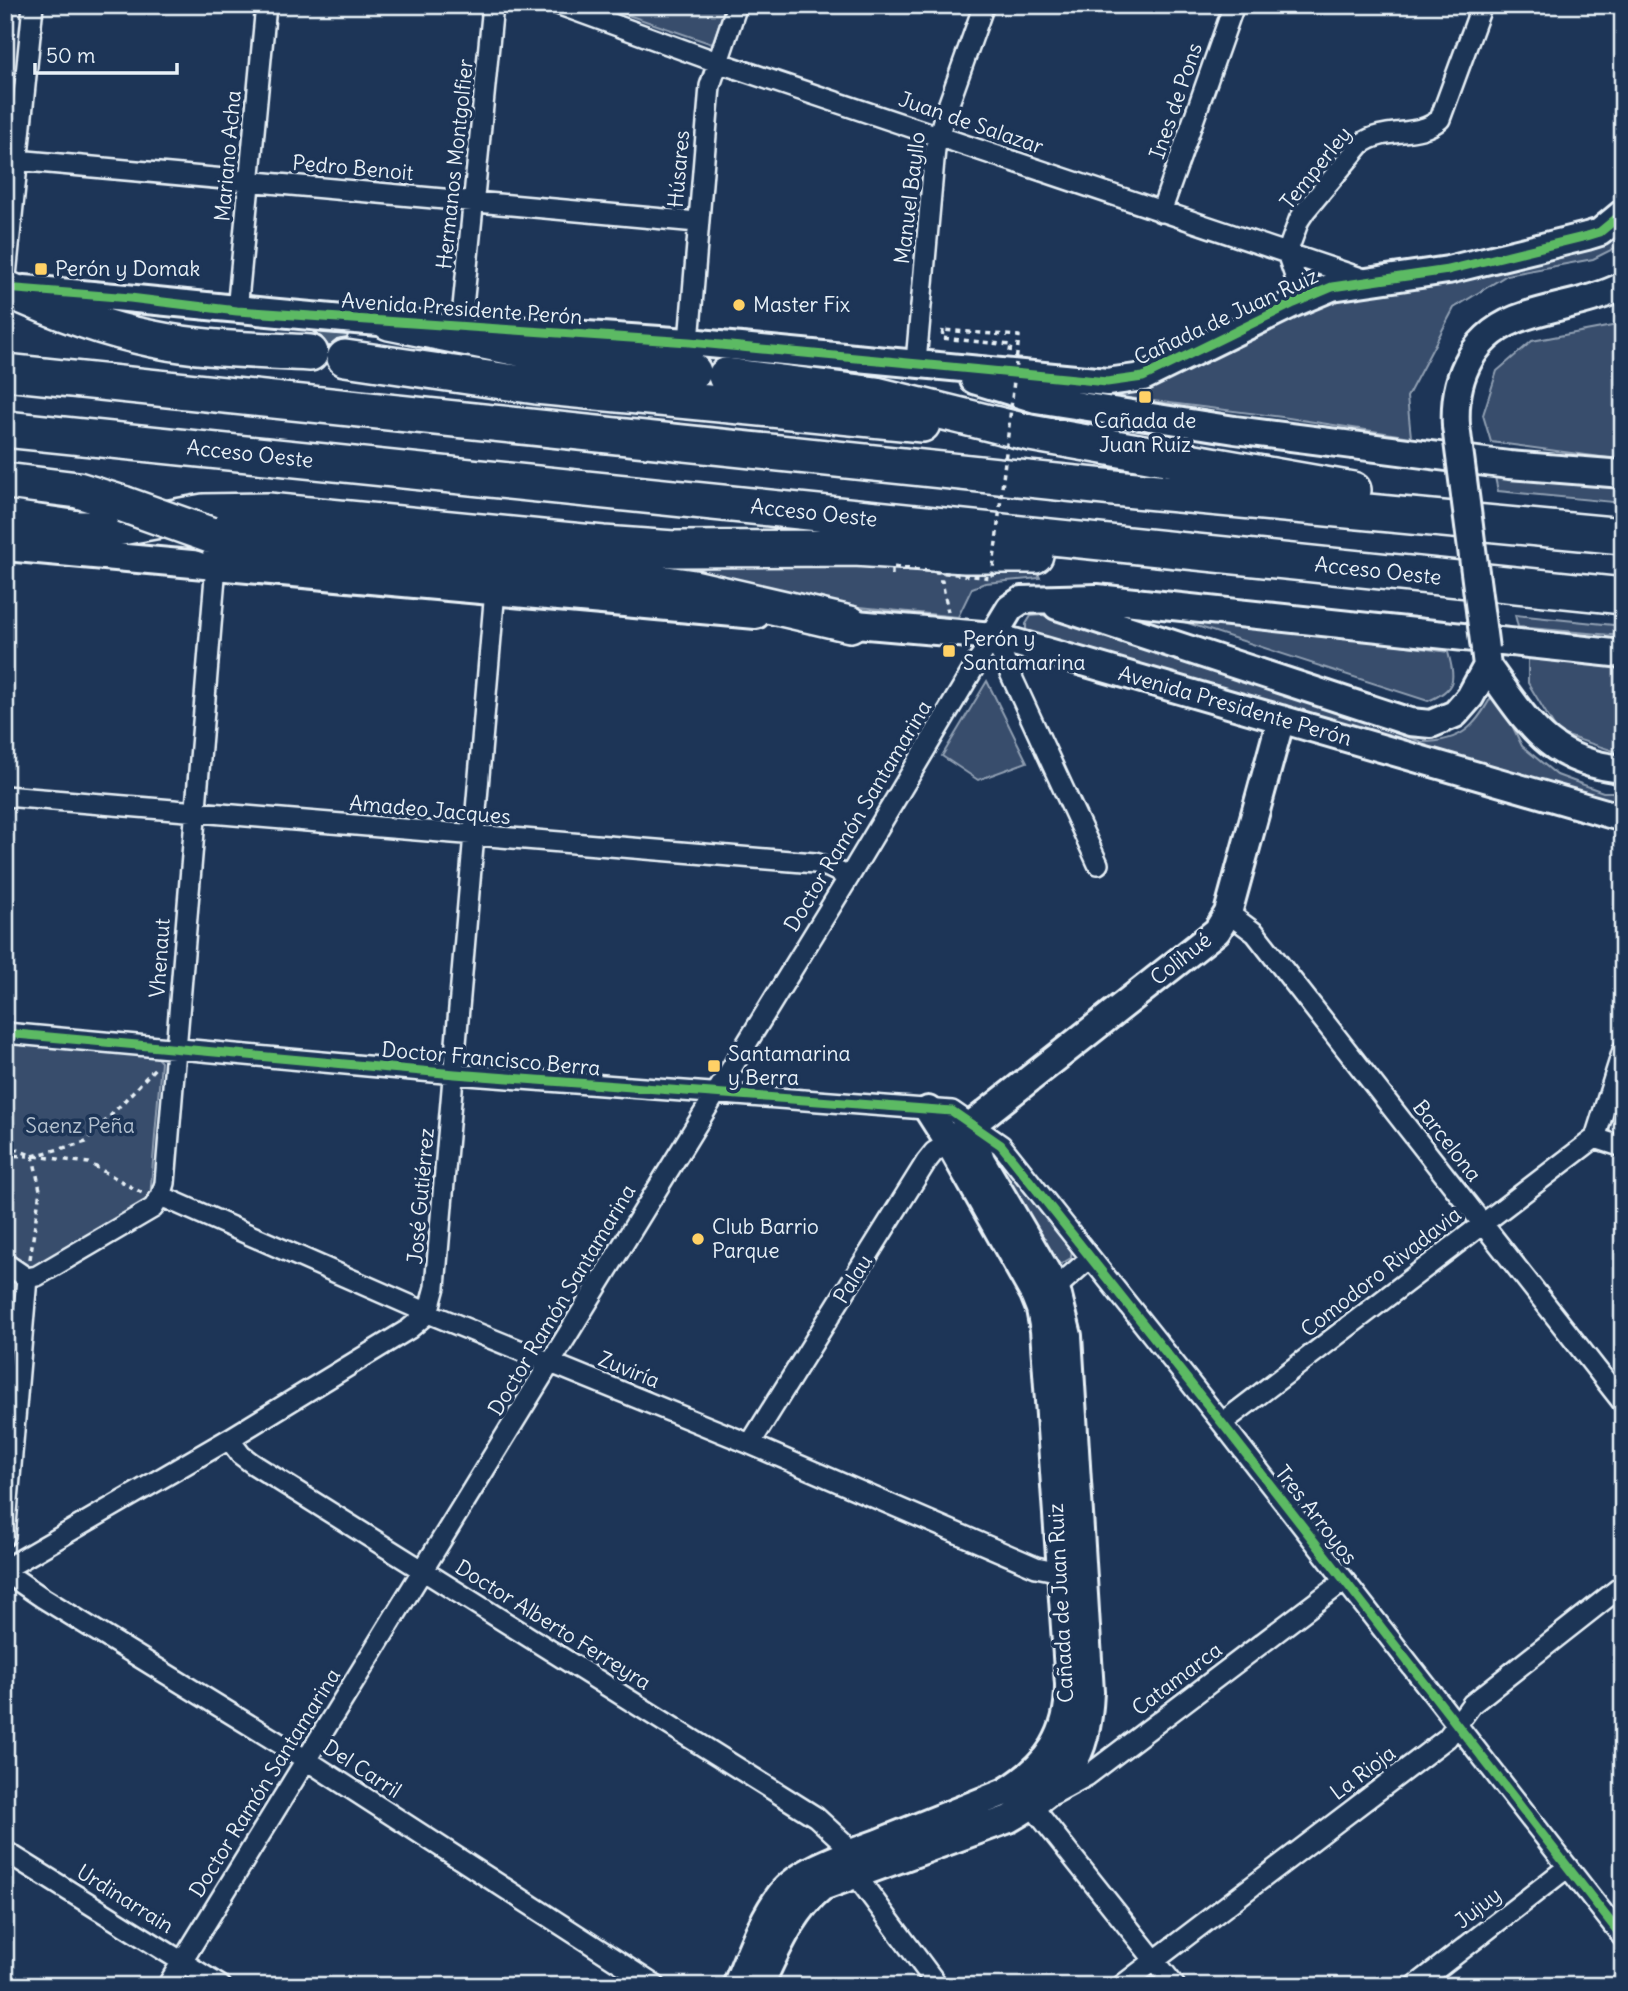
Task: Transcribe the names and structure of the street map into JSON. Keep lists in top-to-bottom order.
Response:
{
  "streets": {
    "highway": ["Acceso Oeste"],
    "main road": [
      "Avenida Presidente Perón",
      "Cañada de Juan Ruiz",
      "Colihué",
      "Palau"
    ],
    "street": [
      "Ines de Pons",
      "Juan de Salazar",
      "Mariano Acha",
      "Hermanos Montgolfier",
      "Pedro Benoit",
      "Temperley",
      "Húsares",
      "Manuel Bayllo",
      "Amadeo Jacques",
      "Doctor Ramón Santamarina",
      "Vhenaut",
      "Doctor Francisco Berra",
      "Barcelona",
      "José Gutiérrez",
      "Comodoro Rivadavia",
      "Zuviría",
      "Tres Arroyos",
      "Doctor Alberto Ferreyra",
      "Catamarca",
      "Del Carril",
      "La Rioja",
      "Urdinarrain",
      "Jujuy"
    ]
  },
  "crossings": [
    ["Ines de Pons", "Juan de Salazar"],
    ["Juan de Salazar", "Temperley"],
    ["Juan de Salazar", "Húsares"],
    ["Juan de Salazar", "Manuel Bayllo"],
    ["Juan de Salazar", "Cañada de Juan Ruiz"],
    ["Mariano Acha", "Pedro Benoit"],
    ["Mariano Acha", "Avenida Presidente Perón"],
    ["Hermanos Montgolfier", "Pedro Benoit"],
    ["Hermanos Montgolfier", "Avenida Presidente Perón"],
    ["Pedro Benoit", "Húsares"],
    ["Húsares", "Avenida Presidente Perón"],
    ["Manuel Bayllo", "Avenida Presidente Perón"],
    ["Manuel Bayllo", "Cañada de Juan Ruiz"],
    ["Avenida Presidente Perón", "Cañada de Juan Ruiz"],
    ["Avenida Presidente Perón", "Doctor Ramón Santamarina"],
    ["Avenida Presidente Perón", "Vhenaut"],
    ["Avenida Presidente Perón", "Colihué"],
    ["Avenida Presidente Perón", "José Gutiérrez"],
    ["Cañada de Juan Ruiz", "Colihué"],
    ["Cañada de Juan Ruiz", "Doctor Francisco Berra"],
    ["Cañada de Juan Ruiz", "Palau"],
    ["Cañada de Juan Ruiz", "Zuviría"],
    ["Cañada de Juan Ruiz", "Tres Arroyos"],
    ["Cañada de Juan Ruiz", "Doctor Alberto Ferreyra"],
    ["Cañada de Juan Ruiz", "Catamarca"],
    ["Amadeo Jacques", "Doctor Ramón Santamarina"],
    ["Amadeo Jacques", "Vhenaut"],
    ["Amadeo Jacques", "José Gutiérrez"],
    ["Doctor Ramón Santamarina", "Doctor Francisco Berra"],
    ["Doctor Ramón Santamarina", "Zuviría"],
    ["Doctor Ramón Santamarina", "Doctor Alberto Ferreyra"],
    ["Doctor Ramón Santamarina", "Del Carril"],
    ["Doctor Ramón Santamarina", "Urdinarrain"],
    ["Vhenaut", "Doctor Francisco Berra"],
    ["Vhenaut", "Zuviría"],
    ["Colihué", "Doctor Francisco Berra"],
    ["Colihué", "Barcelona"],
    ["Colihué", "Palau"],
    ["Colihué", "Tres Arroyos"],
    ["Doctor Francisco Berra", "José Gutiérrez"],
    ["Doctor Francisco Berra", "Palau"],
    ["Doctor Francisco Berra", "Tres Arroyos"],
    ["Barcelona", "Comodoro Rivadavia"],
    ["José Gutiérrez", "Zuviría"],
    ["Comodoro Rivadavia", "Tres Arroyos"],
    ["Palau", "Zuviría"],
    ["Palau", "Tres Arroyos"],
    ["Tres Arroyos", "Catamarca"],
    ["Tres Arroyos", "La Rioja"],
    ["Tres Arroyos", "Jujuy"]
  ],
  "parks": ["Saenz Peña"],
  "places": {
    "transit": [
      "Perón y Domak",
      "Cañada de Juan Ruíz",
      "Perón y Santamarina",
      "Santamarina y Berra"
    ],
    "other": ["Master Fix", "Club Barrio Parque"]
  },
  "scale_bar": "50 m"
}
